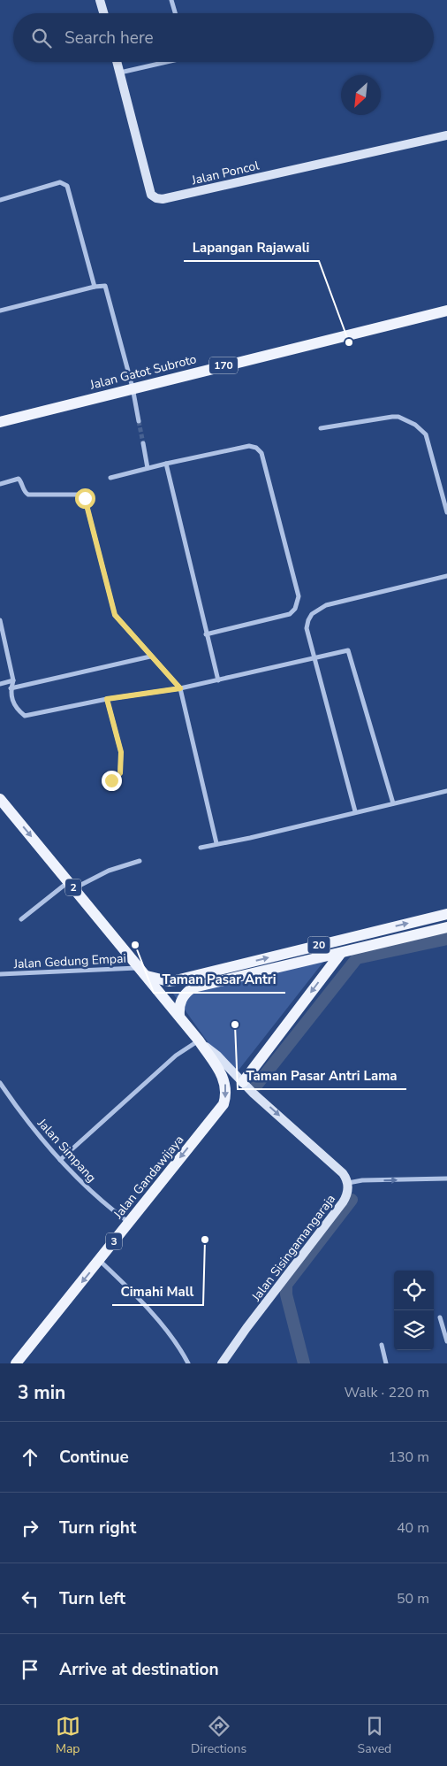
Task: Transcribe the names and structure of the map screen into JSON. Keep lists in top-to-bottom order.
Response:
{
  "streets": {
    "main road": [
      "170",
      "Jalan Gatot Subroto",
      "2",
      "20",
      "Jalan Gandawijaya",
      "3"
    ],
    "street": [
      "Jalan Poncol",
      "Jalan Gedung Empai",
      "Jalan Simpang",
      "Jalan Sisingamangaraja"
    ]
  },
  "crossings": [
    ["2", "20"],
    ["2", "Jalan Gedung Empai"],
    ["2", "Jalan Gandawijaya"],
    ["20", "Jalan Gedung Empai"],
    ["Jalan Simpang", "Jalan Gandawijaya"]
  ],
  "one_way": ["Jalan Gandawijaya"],
  "places": [
    "Lapangan Rajawali",
    "Taman Pasar Antri",
    "Taman Pasar Antri Lama",
    "Cimahi Mall"
  ],
  "north": "bottom left",
  "page": {
    "search": "Search here",
    "heading": ["3 min", "Walk · 220 m"],
    "list": [
      ["Continue", "130 m"],
      ["Turn right", "40 m"],
      ["Turn left", "50 m"],
      "Arrive at destination"
    ],
    "nav": ["Map", "Directions", "Saved"]
  }
}
